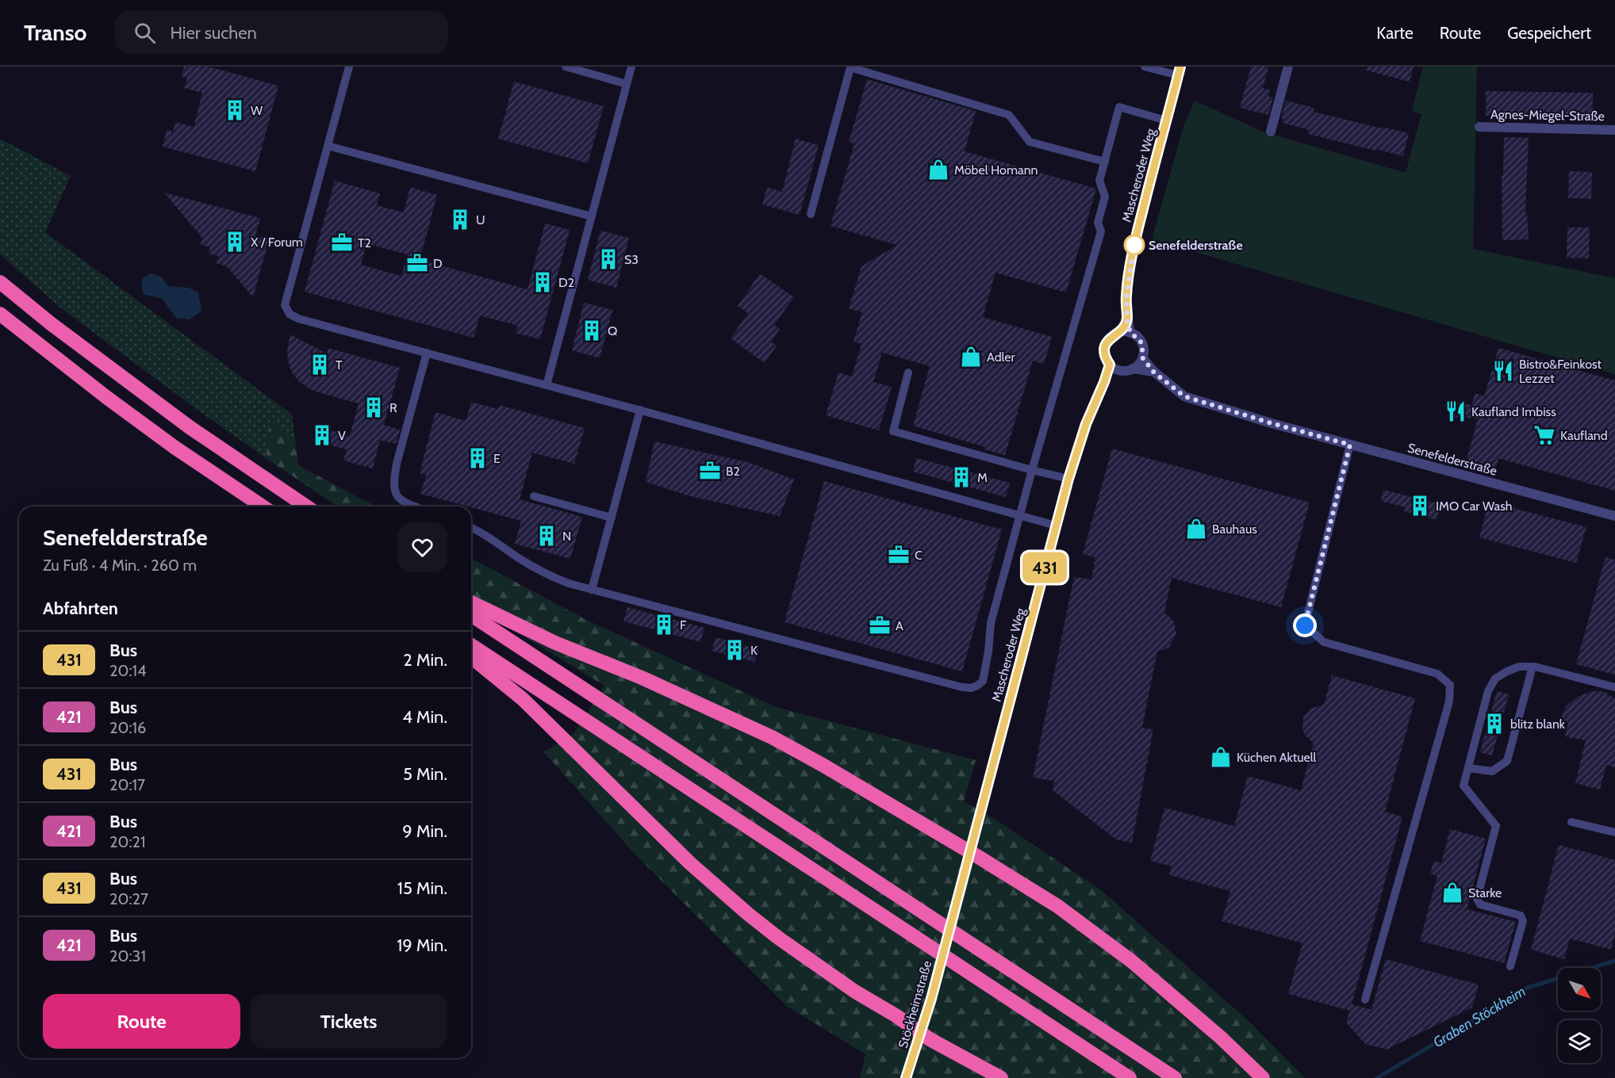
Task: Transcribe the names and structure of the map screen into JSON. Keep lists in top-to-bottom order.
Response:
{
  "streets": {
    "main road": ["Mascheroder Weg", "Stöckheimstraße"],
    "street": ["Agnes-Miegel-Straße", "Senefelderstraße"]
  },
  "crossings": [
    ["Mascheroder Weg", "Senefelderstraße"],
    ["Mascheroder Weg", "Stöckheimstraße"]
  ],
  "water": ["Graben Stöckheim"],
  "places": {
    "building": [
      "W",
      "U",
      "X / Forum",
      "S3",
      "D2",
      "Q",
      "T",
      "R",
      "V",
      "E",
      "M",
      "IMO Car Wash",
      "N",
      "F",
      "K",
      "blitz blank"
    ],
    "shop": [
      "Möbel Homann",
      "Adler",
      "Bauhaus",
      "Küchen Aktuell",
      "Starke"
    ],
    "office": [
      "T2",
      "D",
      "B2",
      "C",
      "A"
    ],
    "other": ["Senefelderstraße"],
    "restaurant": ["Bistro&Feinkost Lezzet", "Kaufland Imbiss"],
    "supermarket": ["Kaufland"]
  },
  "lines": ["bus line 431"],
  "north": "bottom right",
  "page": {
    "header": "Transo",
    "search": "Hier suchen",
    "nav": ["Karte", "Route", "Gespeichert"],
    "on_map": "431",
    "heading": [
      ["Senefelderstraße", "Zu Fuß · 4 Min. · 260 m"],
      "Abfahrten"
    ],
    "list": [
      {
        "mark": "431",
        "name": "Bus",
        "note": "20:14",
        "value": "2 Min."
      },
      {
        "mark": "421",
        "name": "Bus",
        "note": "20:16",
        "value": "4 Min."
      },
      {
        "mark": "431",
        "name": "Bus",
        "note": "20:17",
        "value": "5 Min."
      },
      {
        "mark": "421",
        "name": "Bus",
        "note": "20:21",
        "value": "9 Min."
      },
      {
        "mark": "431",
        "name": "Bus",
        "note": "20:27",
        "value": "15 Min."
      },
      {
        "mark": "421",
        "name": "Bus",
        "note": "20:31",
        "value": "19 Min."
      }
    ],
    "buttons": ["Route", "Tickets"]
  }
}
